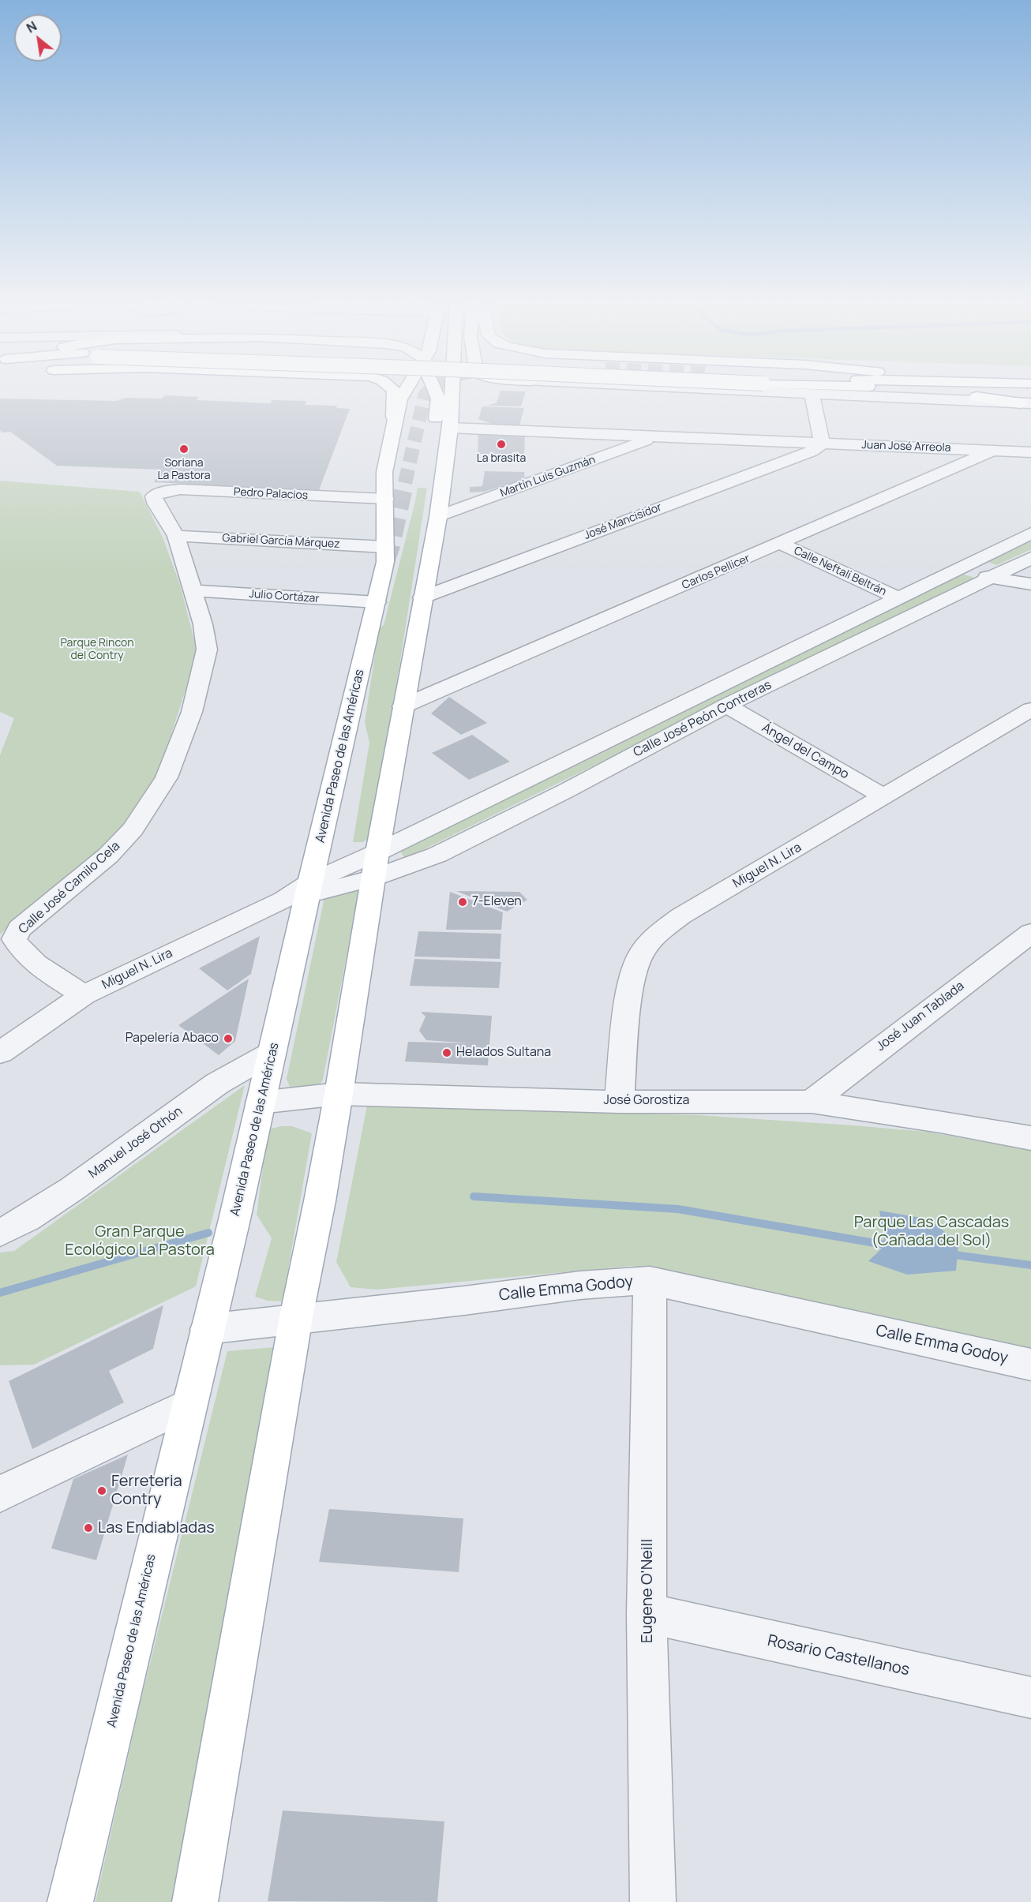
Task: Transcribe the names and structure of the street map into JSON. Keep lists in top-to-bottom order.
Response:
{
  "streets": {
    "main road": ["Avenida Paseo de las Américas"],
    "street": [
      "Juan José Arreola",
      "Martín Luis Guzmán",
      "Pedro Palacios",
      "José Mancisidor",
      "Gabriel García Márquez",
      "Calle Neftalí Beltrán",
      "Carlos Pellicer",
      "Julio Cortázar",
      "Calle José Peón Contreras",
      "Ángel del Campo",
      "Miguel N. Lira",
      "Calle José Camilo Cela",
      "José Juan Tablada",
      "José Gorostiza",
      "Manuel José Othón",
      "Calle Emma Godoy",
      "Eugene O'Neill",
      "Rosario Castellanos"
    ]
  },
  "crossings": [
    ["Juan José Arreola", "Martín Luis Guzmán"],
    ["Juan José Arreola", "José Mancisidor"],
    ["Juan José Arreola", "Carlos Pellicer"],
    ["Pedro Palacios", "Avenida Paseo de las Américas"],
    ["Pedro Palacios", "Calle José Camilo Cela"],
    ["Gabriel García Márquez", "Avenida Paseo de las Américas"],
    ["Gabriel García Márquez", "Calle José Camilo Cela"],
    ["Calle Neftalí Beltrán", "Carlos Pellicer"],
    ["Calle Neftalí Beltrán", "Calle José Peón Contreras"],
    ["Julio Cortázar", "Avenida Paseo de las Américas"],
    ["Julio Cortázar", "Calle José Camilo Cela"],
    ["Calle José Peón Contreras", "Ángel del Campo"],
    ["Calle José Peón Contreras", "Avenida Paseo de las Américas"],
    ["Calle José Peón Contreras", "Miguel N. Lira"],
    ["Ángel del Campo", "Miguel N. Lira"],
    ["Avenida Paseo de las Américas", "Miguel N. Lira"],
    ["Avenida Paseo de las Américas", "José Gorostiza"],
    ["Avenida Paseo de las Américas", "Manuel José Othón"],
    ["Avenida Paseo de las Américas", "Calle Emma Godoy"],
    ["Miguel N. Lira", "Calle José Camilo Cela"],
    ["Miguel N. Lira", "José Gorostiza"],
    ["José Juan Tablada", "José Gorostiza"],
    ["Calle Emma Godoy", "Eugene O'Neill"],
    ["Eugene O'Neill", "Rosario Castellanos"]
  ],
  "parks": ["Parque Rincon del Contry", "Parque Las Cascadas (Cañada del Sol)", "Gran Parque Ecológico La Pastora"],
  "places": [
    "La brasita",
    "Soriana La Pastora",
    "7-Eleven",
    "Papelería Abaco",
    "Helados Sultana",
    "Ferreteria Contry",
    "Las Endiabladas"
  ],
  "north": "top left"
}
